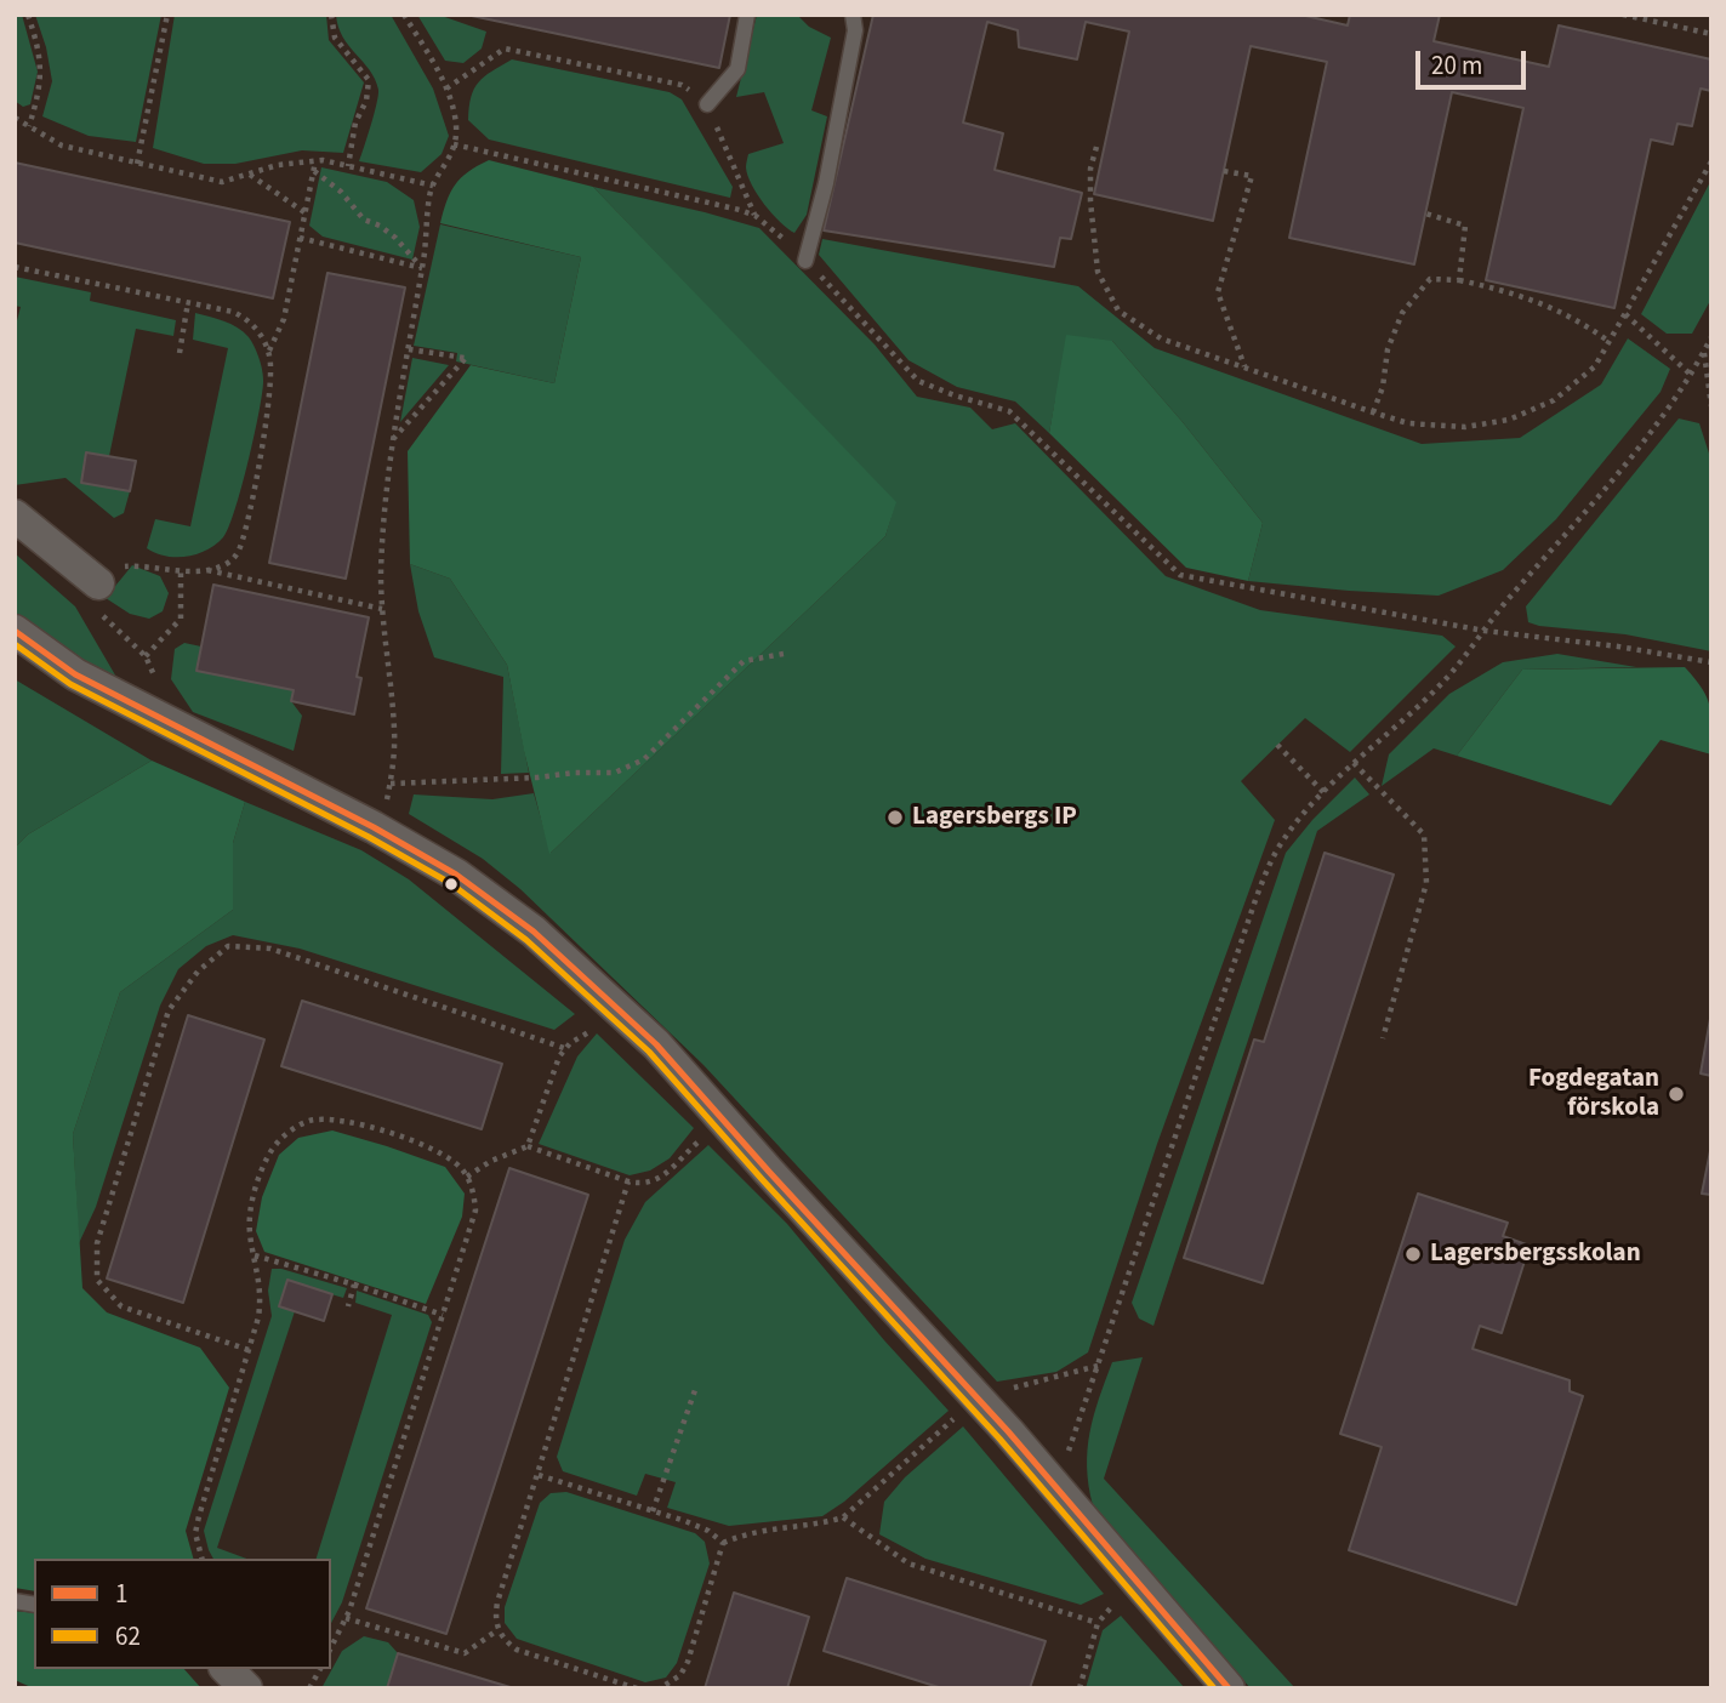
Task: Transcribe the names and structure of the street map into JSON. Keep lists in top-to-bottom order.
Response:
{
  "places": ["Lagersbergs IP", "Fogdegatan förskola", "Lagersbergsskolan"],
  "lines": ["transit line 1", "transit line 62"],
  "legend": ["1", "62"],
  "scale_bar": "20 m"
}
